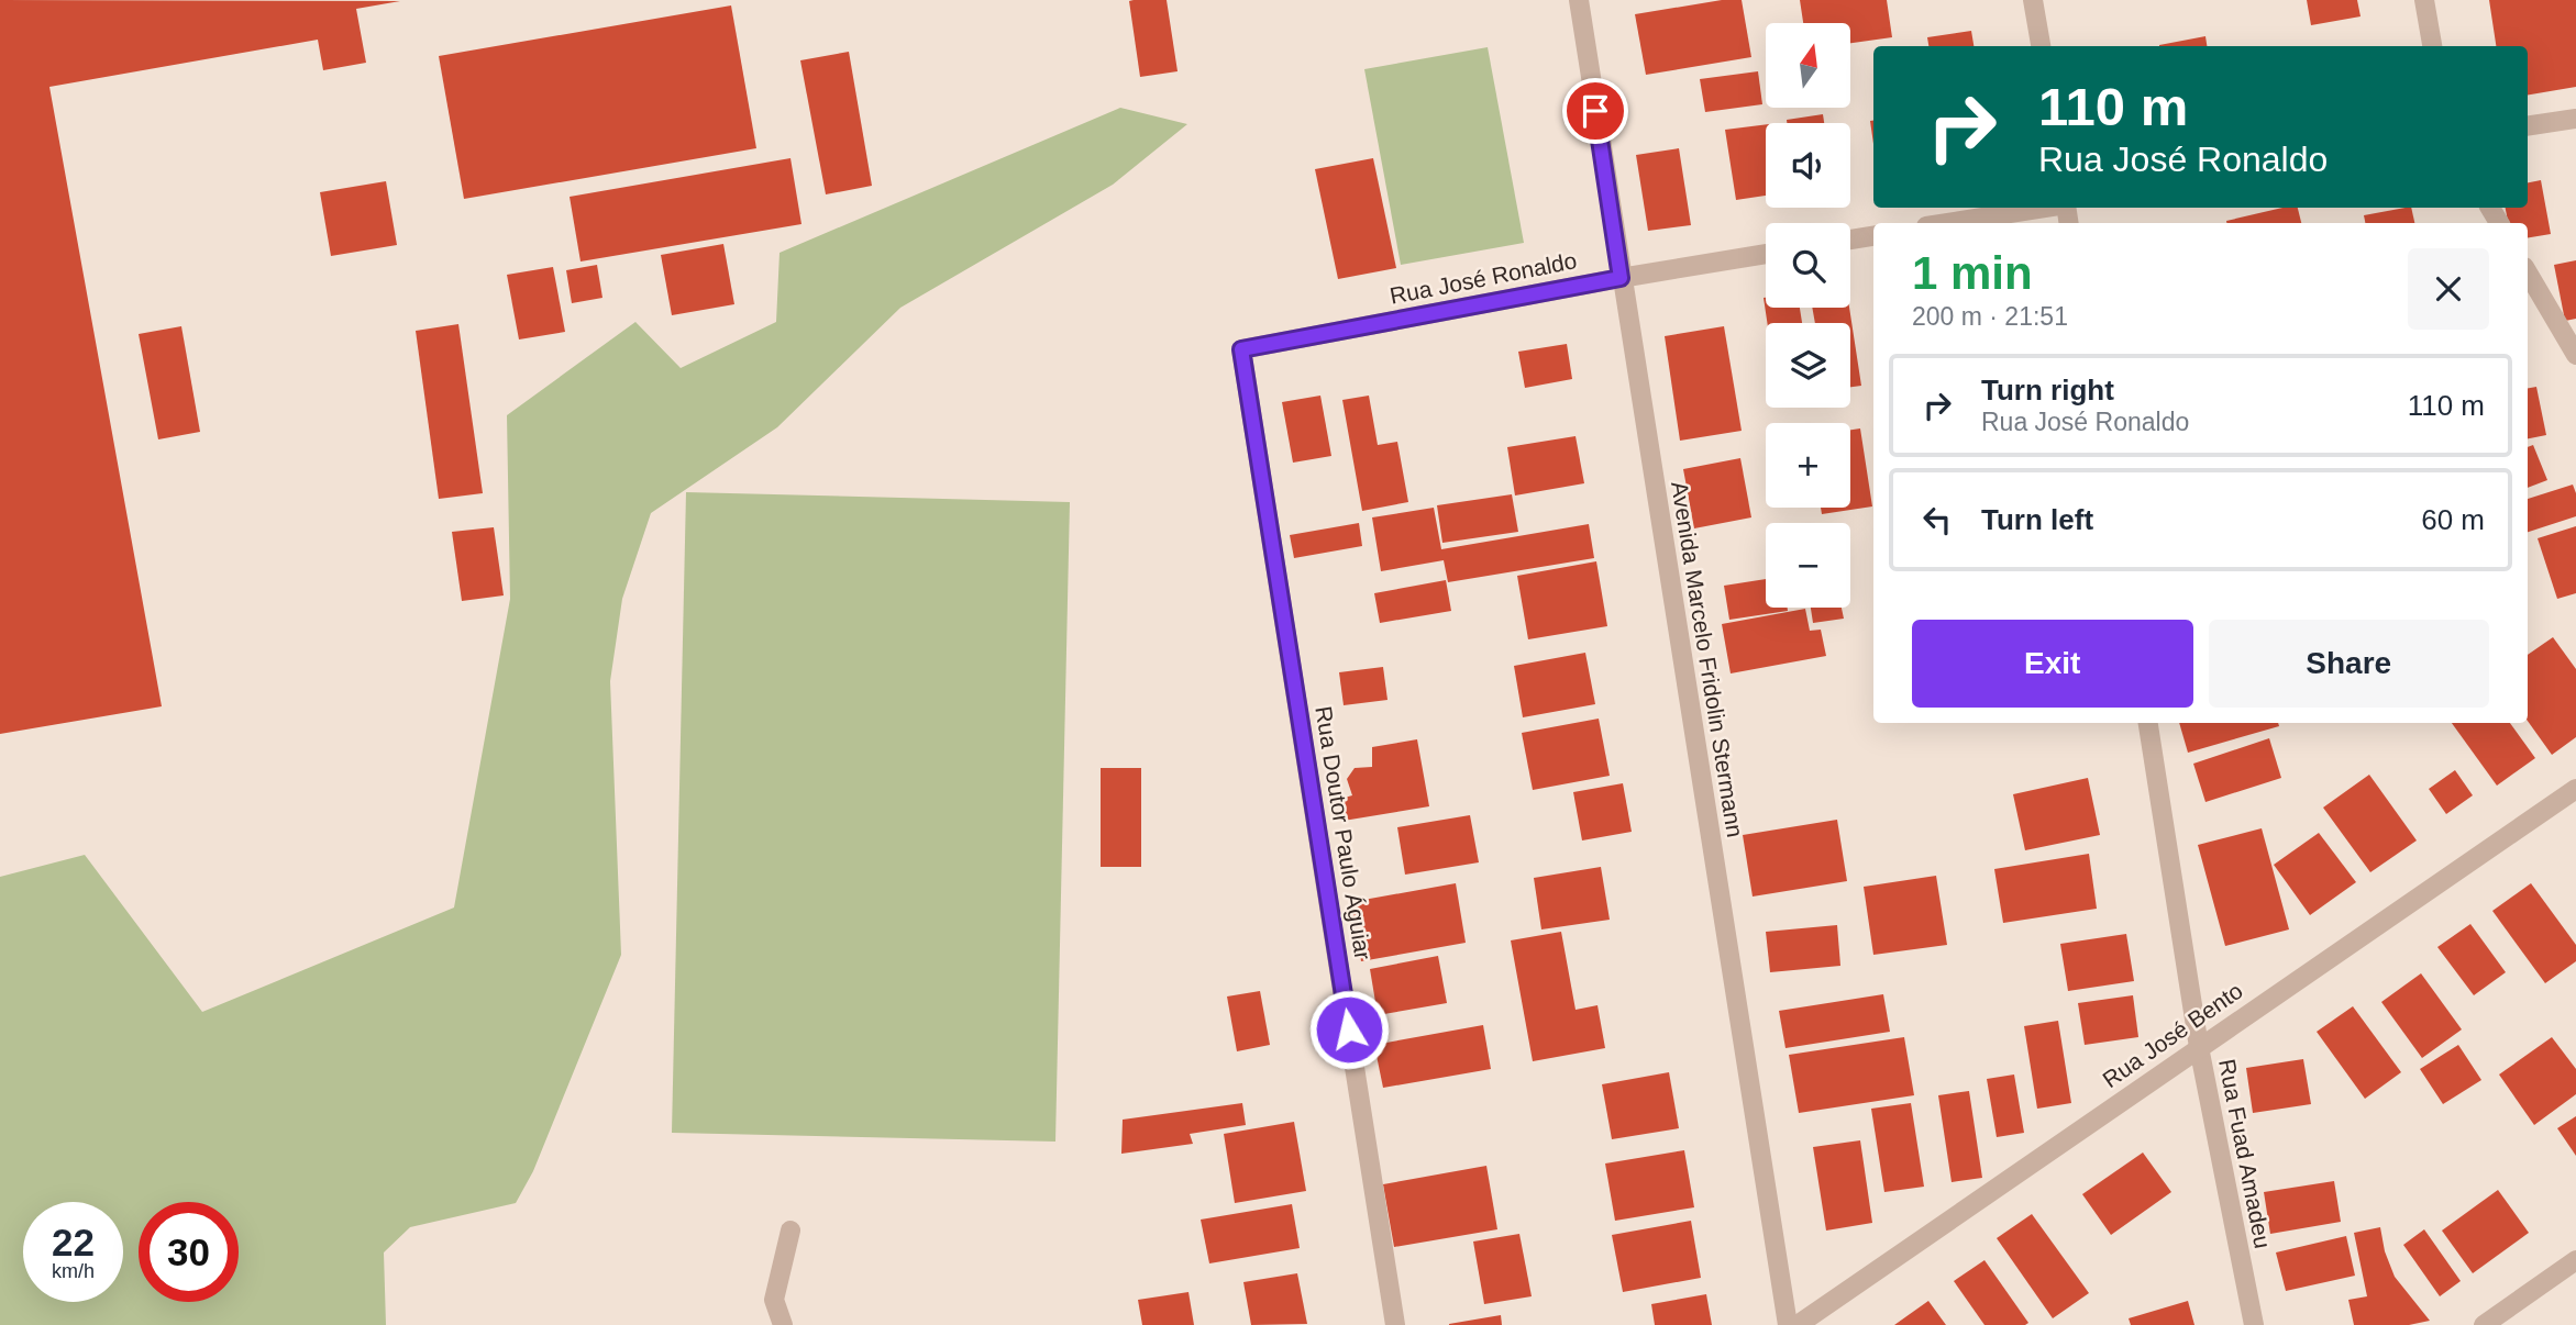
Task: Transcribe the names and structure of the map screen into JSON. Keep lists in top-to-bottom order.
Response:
{
  "streets": {
    "street": [
      "Rua José Ronaldo",
      "Avenida Marcelo Fridolin Stermann",
      "Rua Doutor Paulo Águiar",
      "Rua José Bento",
      "Rua Fuad Amadeu"
    ]
  },
  "crossings": [
    ["Rua José Ronaldo", "Avenida Marcelo Fridolin Stermann"],
    ["Rua José Ronaldo", "Rua Doutor Paulo Águiar"],
    ["Rua José Bento", "Rua Fuad Amadeu"]
  ],
  "north": "top",
  "page": {
    "map_buttons": ["+", "−"],
    "turn": ["110 m", "Rua José Ronaldo"],
    "heading": ["1 min", "200 m · 21:51"],
    "list": [
      {
        "name": "Turn right",
        "note": "Rua José Ronaldo",
        "value": "110 m"
      },
      {
        "name": "Turn left",
        "value": "60 m"
      }
    ],
    "buttons": ["Exit", "Share"],
    "speed": "22 km/h",
    "limit": "30"
  }
}
